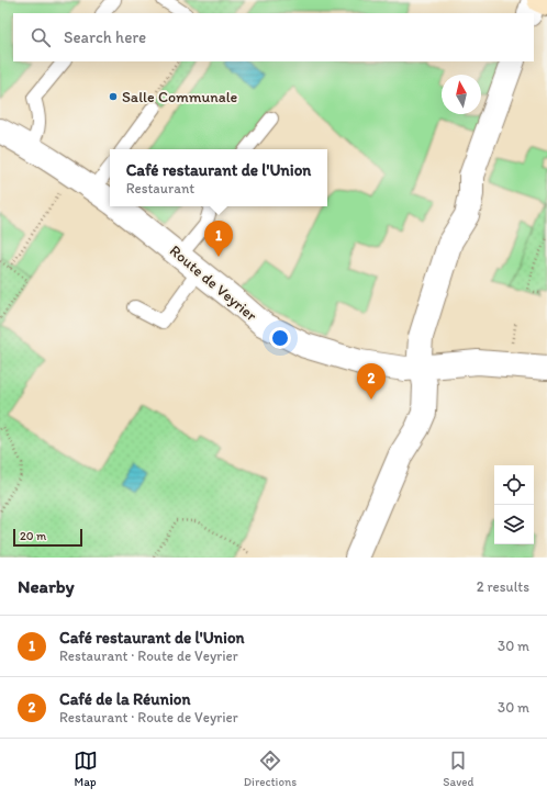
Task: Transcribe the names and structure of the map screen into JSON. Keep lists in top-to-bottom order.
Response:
{
  "streets": {
    "street": ["Route de Veyrier"]
  },
  "places": ["Salle Communale"],
  "scale_bar": "20 m",
  "north": "top",
  "page": {
    "search": "Search here",
    "popup": ["Café restaurant de l'Union", "Restaurant"],
    "pins": ["1", "2"],
    "scale": "20 m",
    "heading": ["Nearby", "2 results"],
    "list": [
      {
        "mark": "1",
        "name": "Café restaurant de l'Union",
        "note": "Restaurant · Route de Veyrier",
        "value": "30 m"
      },
      {
        "mark": "2",
        "name": "Café de la Réunion",
        "note": "Restaurant · Route de Veyrier",
        "value": "30 m"
      }
    ],
    "nav": ["Map", "Directions", "Saved"]
  }
}
